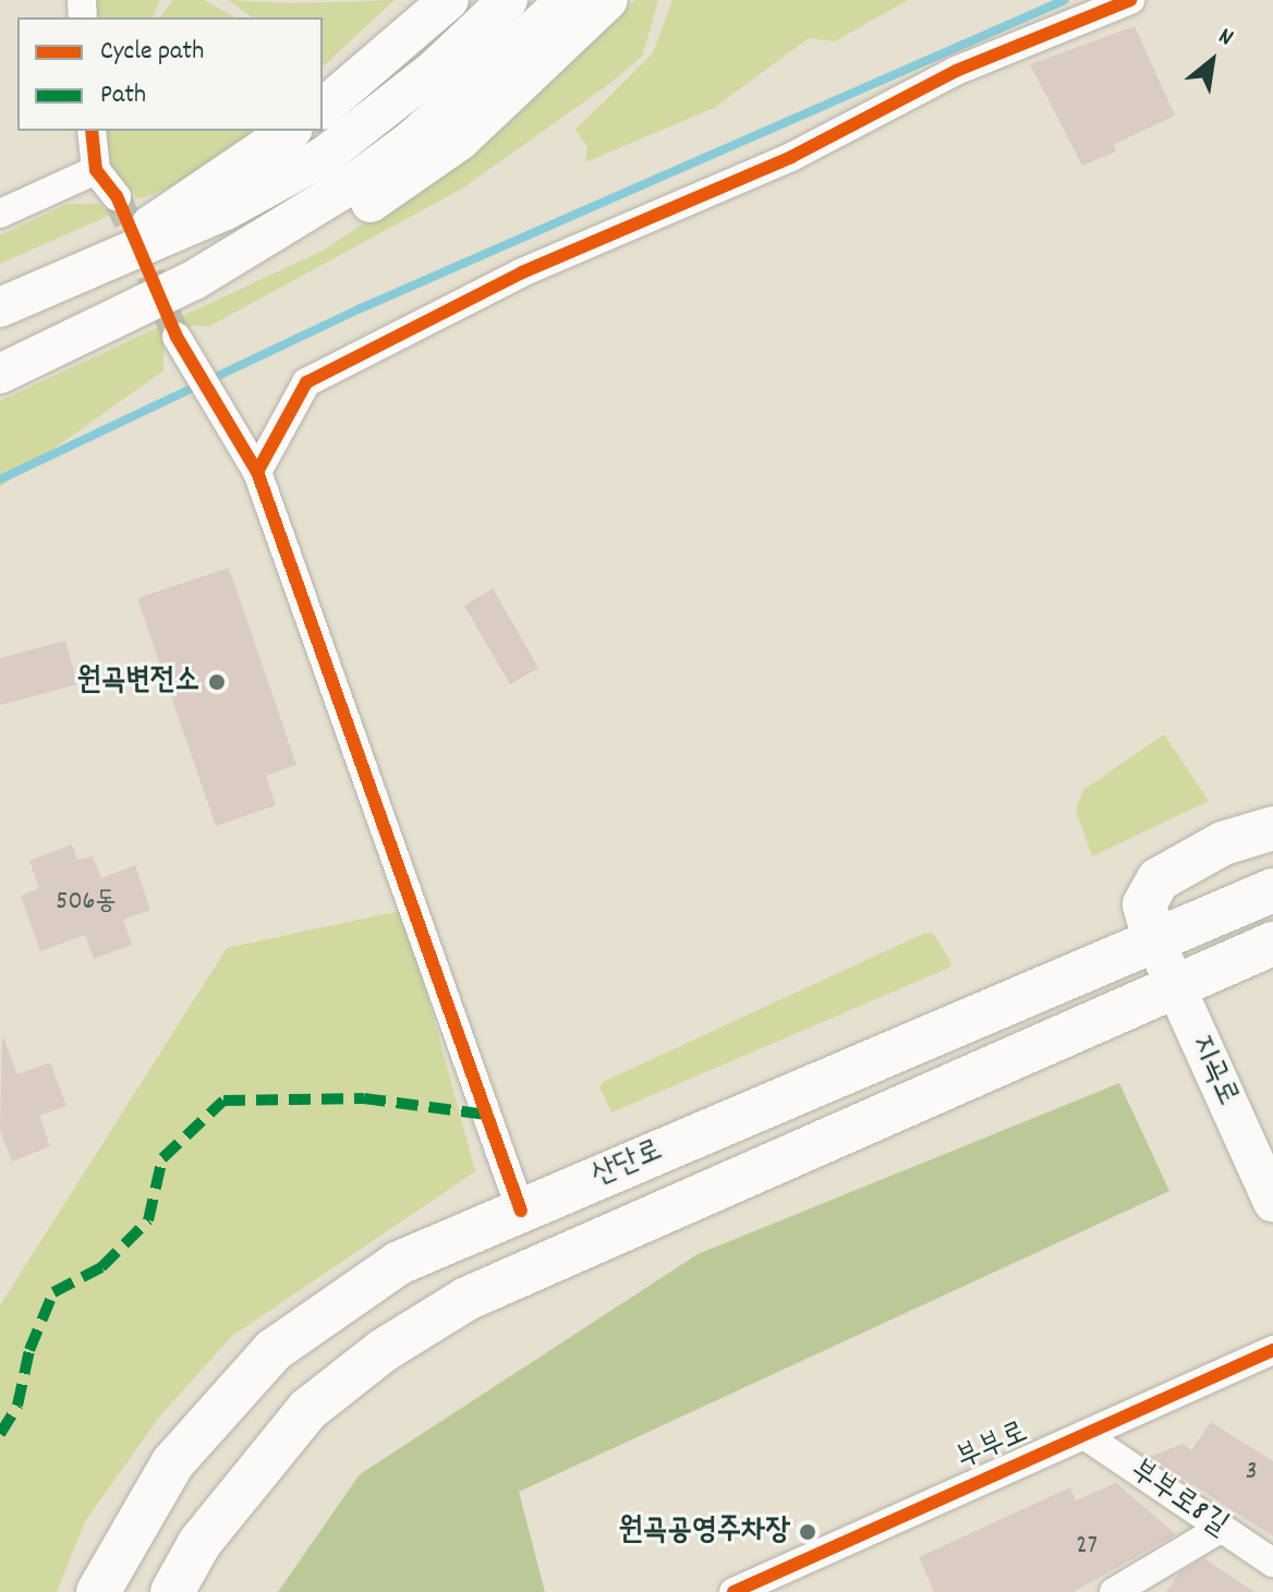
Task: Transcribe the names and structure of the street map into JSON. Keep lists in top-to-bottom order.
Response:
{
  "streets": {
    "main road": ["지곡로", "산단로"],
    "street": ["부부로", "부부로8길"]
  },
  "crossings": [
    ["지곡로", "산단로"],
    ["부부로", "부부로8길"]
  ],
  "places": ["원곡변전소", "원곡공영주차장"],
  "house_numbers": ["506동", "3", "27"],
  "legend": ["Cycle path", "Path"],
  "north": "top right"
}
